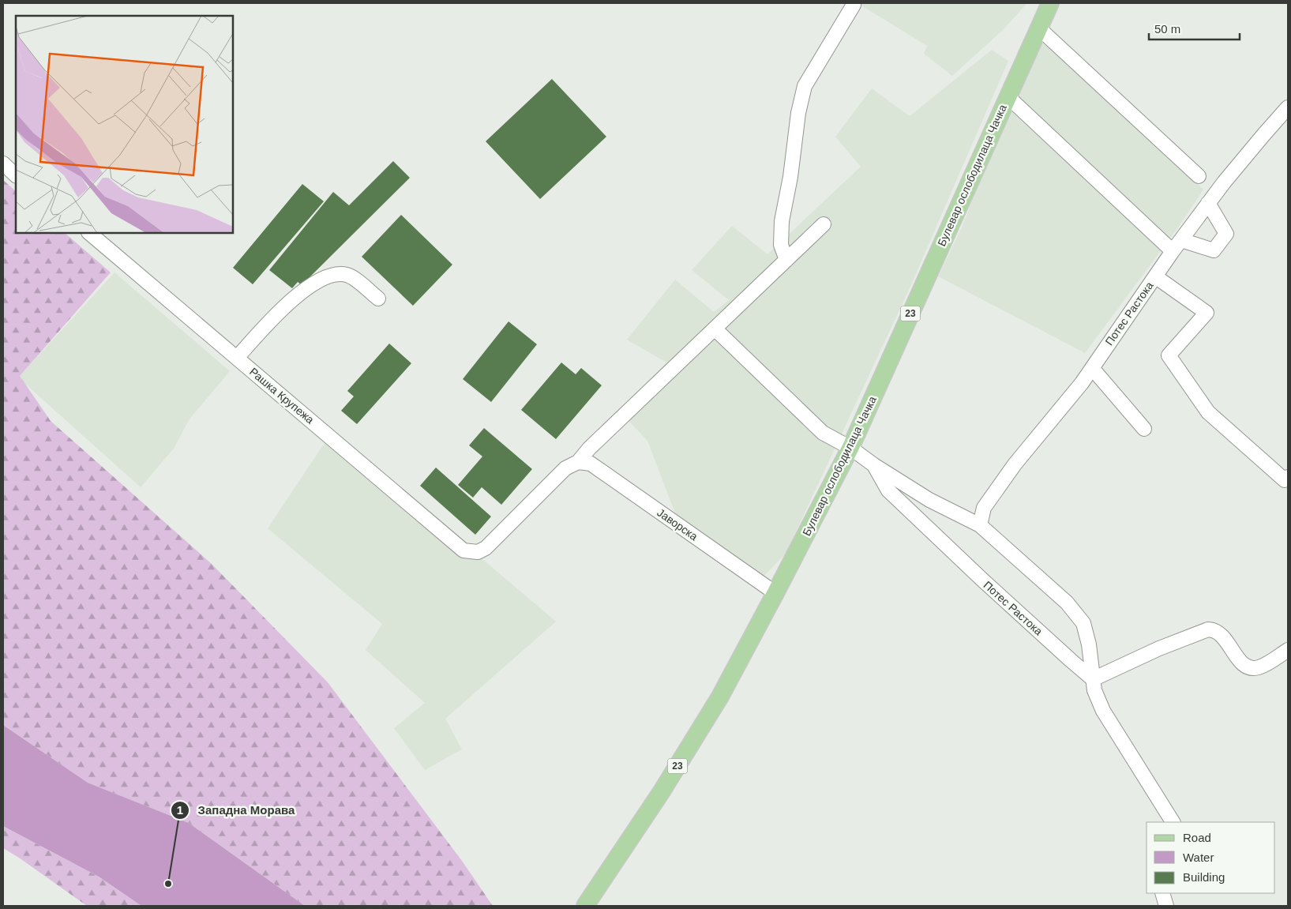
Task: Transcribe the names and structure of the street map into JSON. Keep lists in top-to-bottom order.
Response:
{
  "streets": {
    "main road": ["Булевар ослободилаца Чачка", "23"],
    "street": ["Потес Растока", "Рашка Крупежа", "Јаворска"]
  },
  "crossings": [
    ["Булевар ослободилаца Чачка", "Потес Растока"],
    ["Булевар ослободилаца Чачка", "Јаворска"],
    ["Рашка Крупежа", "Јаворска"]
  ],
  "places": ["Западна Морава"],
  "legend": ["Road", "Water", "Building"],
  "scale_bar": "50 m"
}
